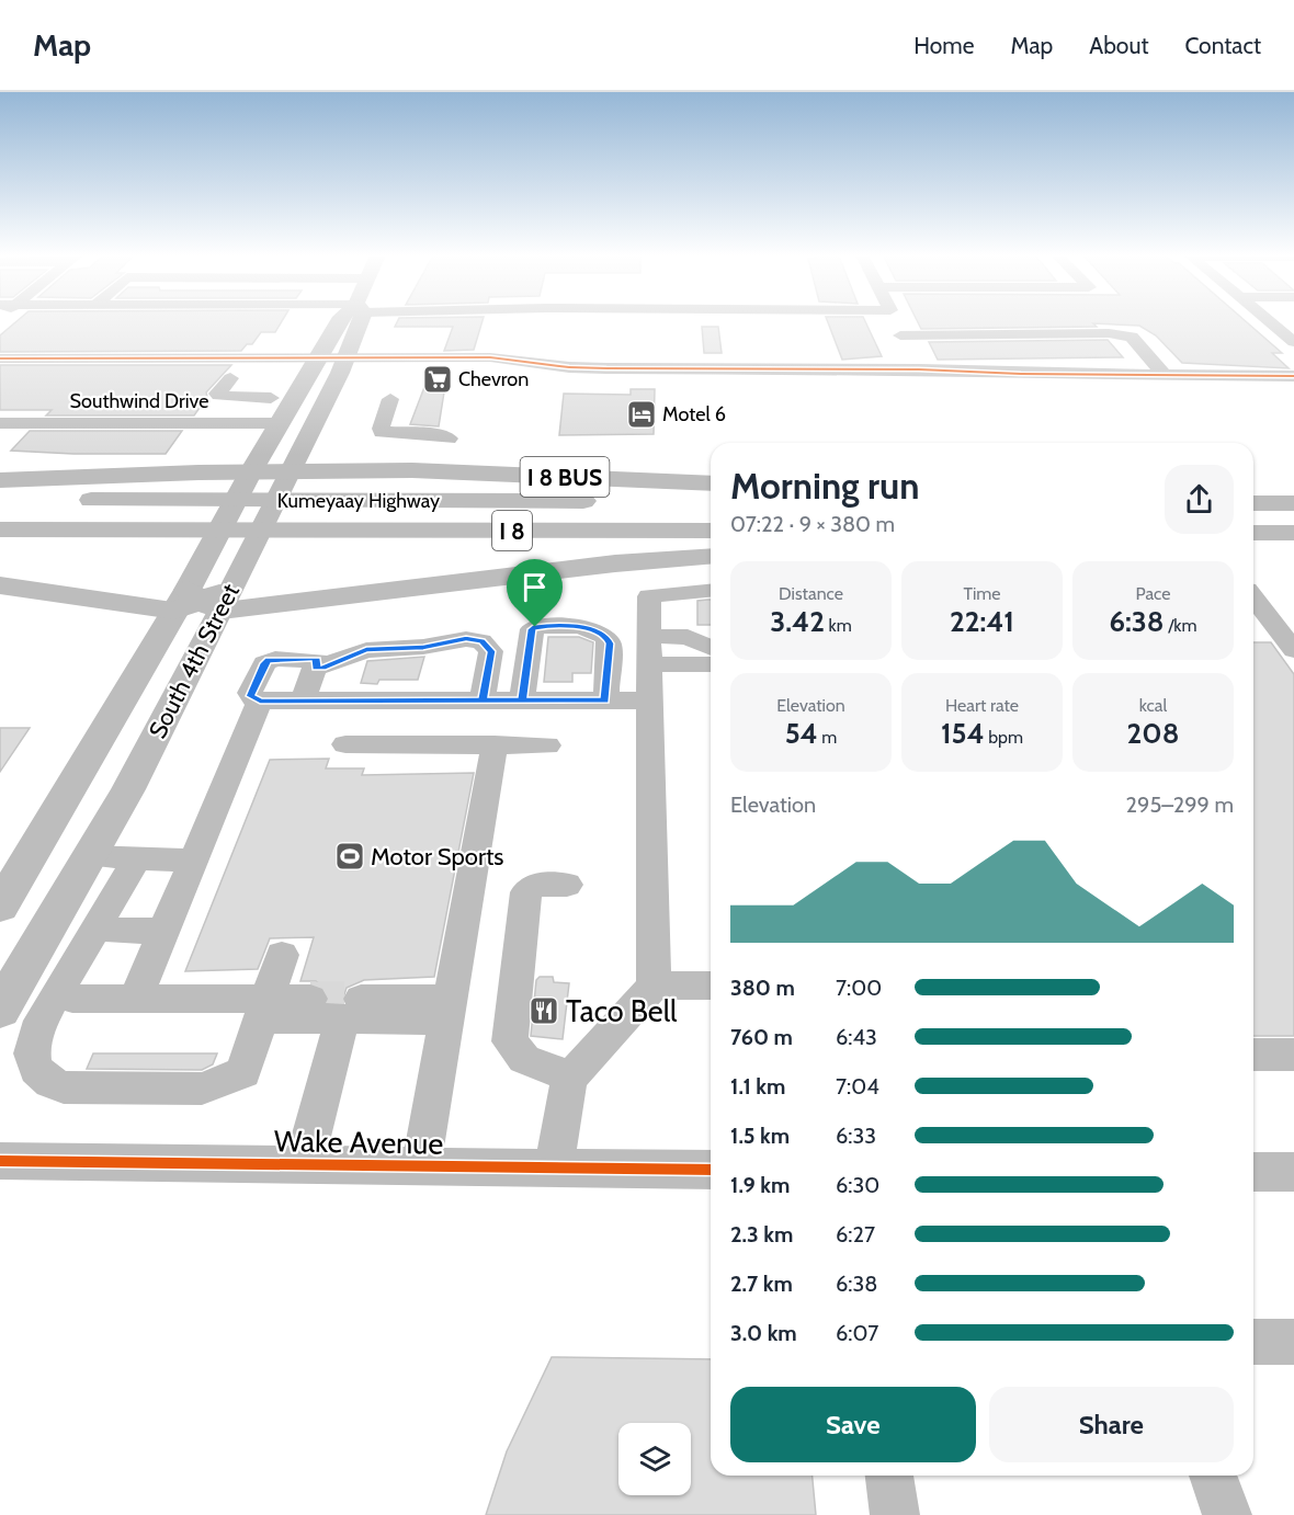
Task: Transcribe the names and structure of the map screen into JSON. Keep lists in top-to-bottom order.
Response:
{
  "streets": {
    "main road": [
      "I 8 BUS",
      "Kumeyaay Highway",
      "I 8",
      "South 4th Street"
    ],
    "street": ["Southwind Drive", "Wake Avenue"]
  },
  "crossings": [
    ["Southwind Drive", "South 4th Street"],
    ["I 8 BUS", "South 4th Street"]
  ],
  "places": {
    "supermarket": ["Chevron"],
    "hotel": ["Motel 6"],
    "sports": ["Motor Sports"],
    "restaurant": ["Taco Bell"]
  },
  "page": {
    "header": "Map",
    "nav": [
      "Home",
      "Map",
      "About",
      "Contact"
    ],
    "heading": ["Morning run", "07:22 · 9 × 380 m"],
    "stats": [
      ["Distance", "3.42 km"],
      ["Time", "22:41"],
      ["Pace", "6:38 /km"],
      ["Elevation", "54 m"],
      ["Heart rate", "154 bpm"],
      ["kcal", "208"]
    ],
    "chart": ["Elevation", "295–299 m"],
    "list": [
      {
        "name": "380 m",
        "note": "7:00"
      },
      {
        "name": "760 m",
        "note": "6:43"
      },
      {
        "name": "1.1 km",
        "note": "7:04"
      },
      {
        "name": "1.5 km",
        "note": "6:33"
      },
      {
        "name": "1.9 km",
        "note": "6:30"
      },
      {
        "name": "2.3 km",
        "note": "6:27"
      },
      {
        "name": "2.7 km",
        "note": "6:38"
      },
      {
        "name": "3.0 km",
        "note": "6:07"
      }
    ],
    "buttons": ["Save", "Share"]
  }
}
